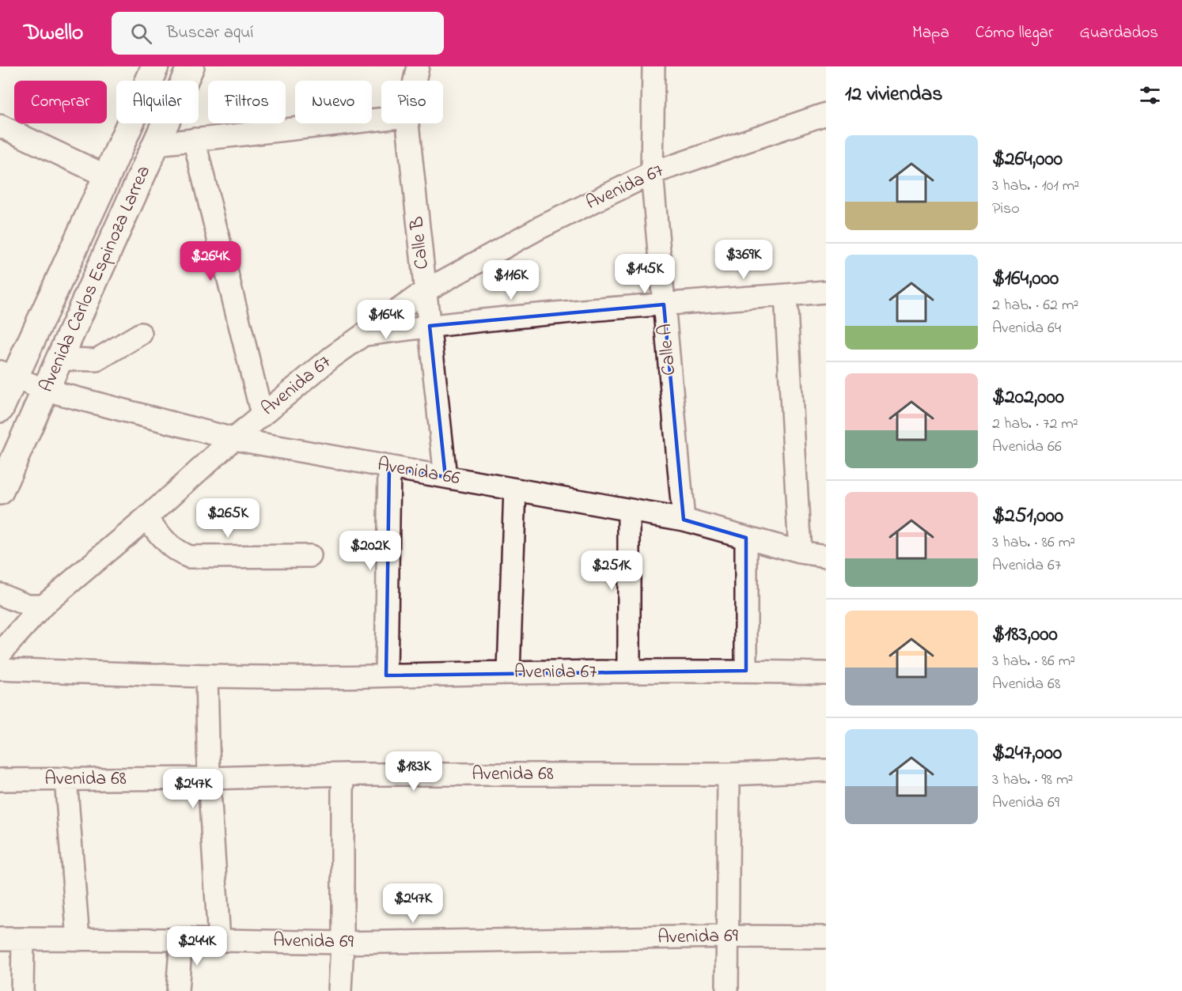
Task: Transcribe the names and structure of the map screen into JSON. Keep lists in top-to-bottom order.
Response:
{
  "streets": {
    "main road": ["Avenida Carlos Espinoza Larrea"],
    "street": [
      "Avenida 67",
      "Calle B",
      "Calle A",
      "Avenida 66",
      "Avenida 68",
      "Avenida 69"
    ]
  },
  "crossings": [
    ["Avenida 67", "Calle B"],
    ["Avenida 67", "Calle A"],
    ["Avenida 67", "Avenida 66"],
    ["Calle B", "Avenida 66"],
    ["Avenida Carlos Espinoza Larrea", "Avenida 66"],
    ["Calle A", "Avenida 66"]
  ],
  "page": {
    "header": "Dwello",
    "search": "Buscar aquí",
    "nav": ["Mapa", "Cómo llegar", "Guardados"],
    "heading": "12 viviendas",
    "chip": [
      "Comprar",
      "Alquilar",
      "Filtros",
      "Nuevo",
      "Piso"
    ],
    "list": [
      {
        "name": "$264,000",
        "note": "3 hab. · 101 m² · Piso"
      },
      {
        "name": "$164,000",
        "note": "2 hab. · 62 m² · Avenida 64"
      },
      {
        "name": "$202,000",
        "note": "2 hab. · 72 m² · Avenida 66"
      },
      {
        "name": "$251,000",
        "note": "3 hab. · 86 m² · Avenida 67"
      },
      {
        "name": "$183,000",
        "note": "3 hab. · 86 m² · Avenida 68"
      },
      {
        "name": "$247,000",
        "note": "3 hab. · 98 m² · Avenida 69"
      }
    ],
    "price": [
      "$369K",
      "$264K",
      "$145K",
      "$116K",
      "$164K",
      "$265K",
      "$202K",
      "$251K",
      "$183K",
      "$247K",
      "$247K",
      "$244K"
    ]
  }
}
